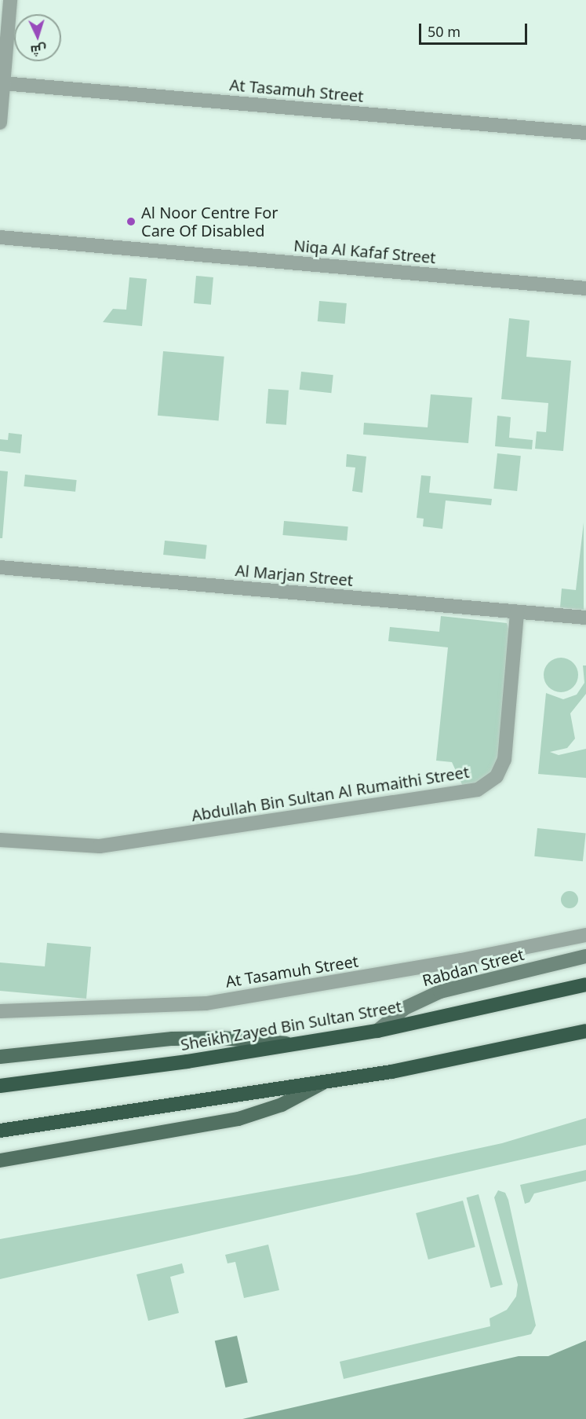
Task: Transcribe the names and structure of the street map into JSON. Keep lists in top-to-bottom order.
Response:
{
  "streets": {
    "highway": ["Sheikh Zayed Bin Sultan Street"],
    "main road": ["Rabdan Street"],
    "street": [
      "At Tasamuh Street",
      "Niqa Al Kafaf Street",
      "Al Marjan Street",
      "Abdullah Bin Sultan Al Rumaithi Street"
    ]
  },
  "crossings": [
    ["Al Marjan Street", "Abdullah Bin Sultan Al Rumaithi Street"],
    ["Rabdan Street", "Sheikh Zayed Bin Sultan Street"]
  ],
  "places": ["Al Noor Centre For Care Of Disabled"],
  "scale_bar": "50 m",
  "north": "bottom"
}
